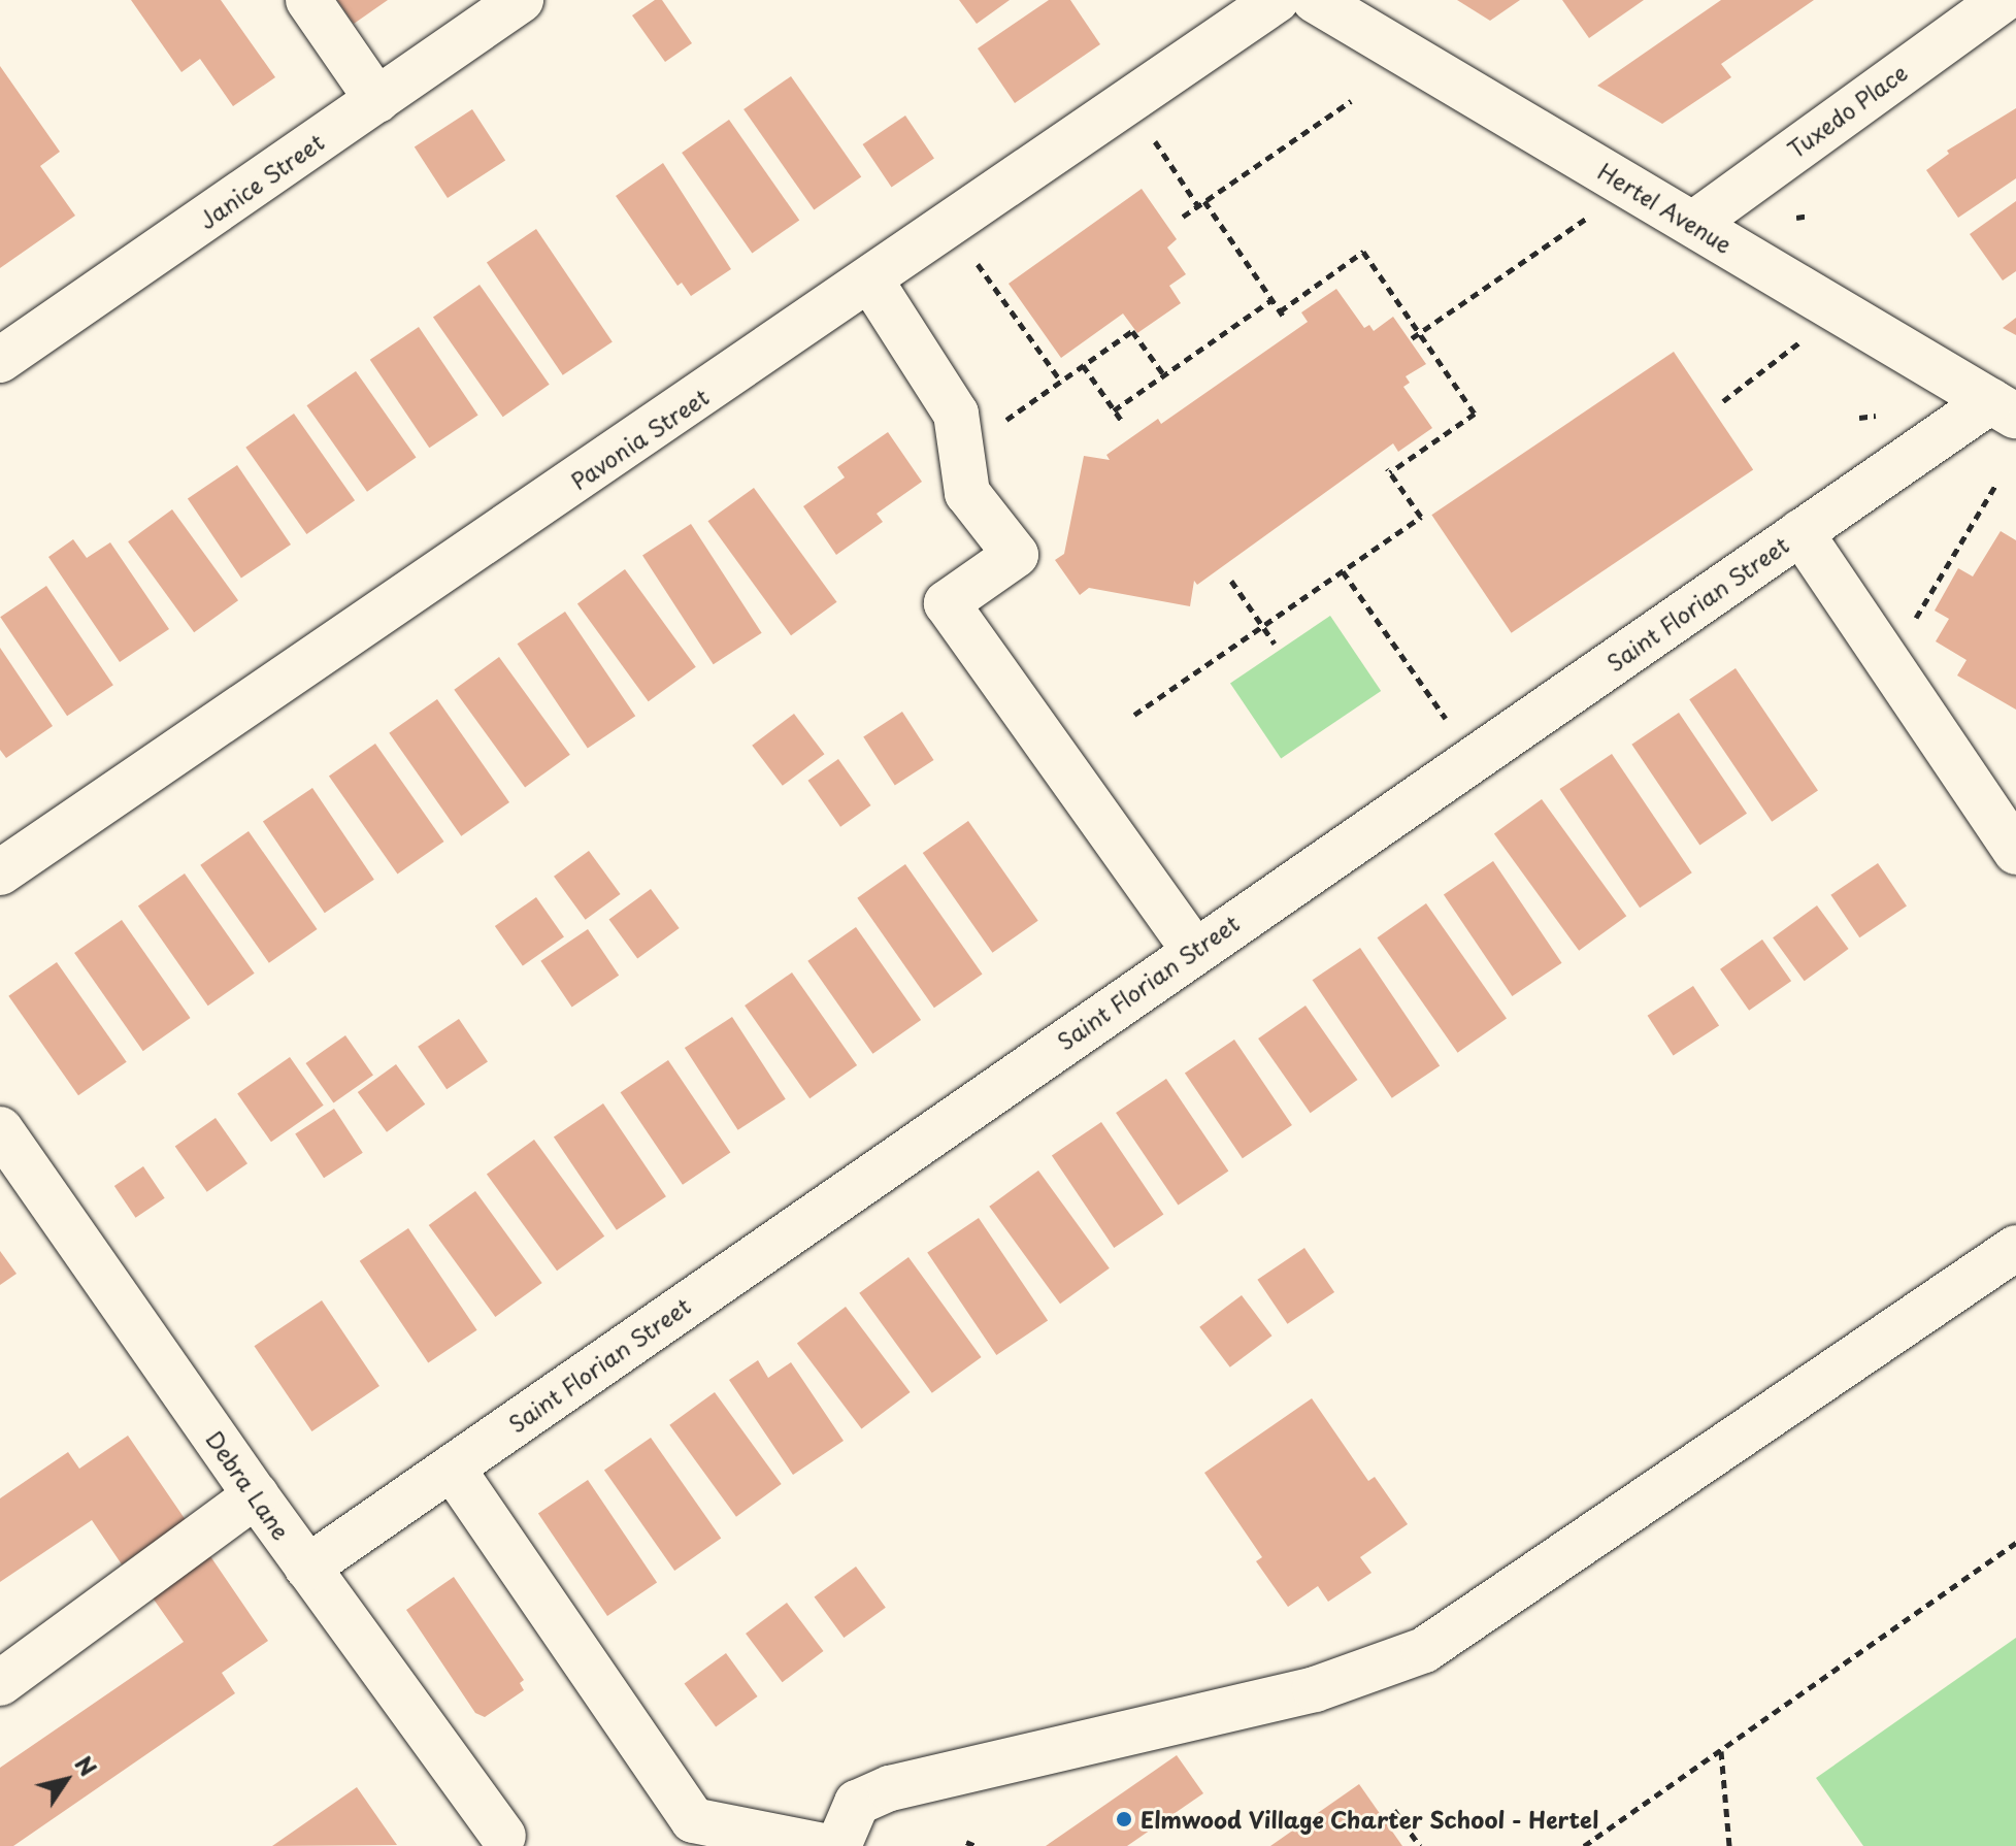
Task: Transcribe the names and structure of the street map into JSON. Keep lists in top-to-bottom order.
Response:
{
  "streets": {
    "street": [
      "Tuxedo Place",
      "Janice Street",
      "Hertel Avenue",
      "Pavonia Street",
      "Saint Florian Street",
      "Debra Lane"
    ]
  },
  "crossings": [
    ["Tuxedo Place", "Hertel Avenue"],
    ["Hertel Avenue", "Saint Florian Street"],
    ["Saint Florian Street", "Debra Lane"]
  ],
  "places": ["Elmwood Village Charter School - Hertel"],
  "north": "top right"
}
